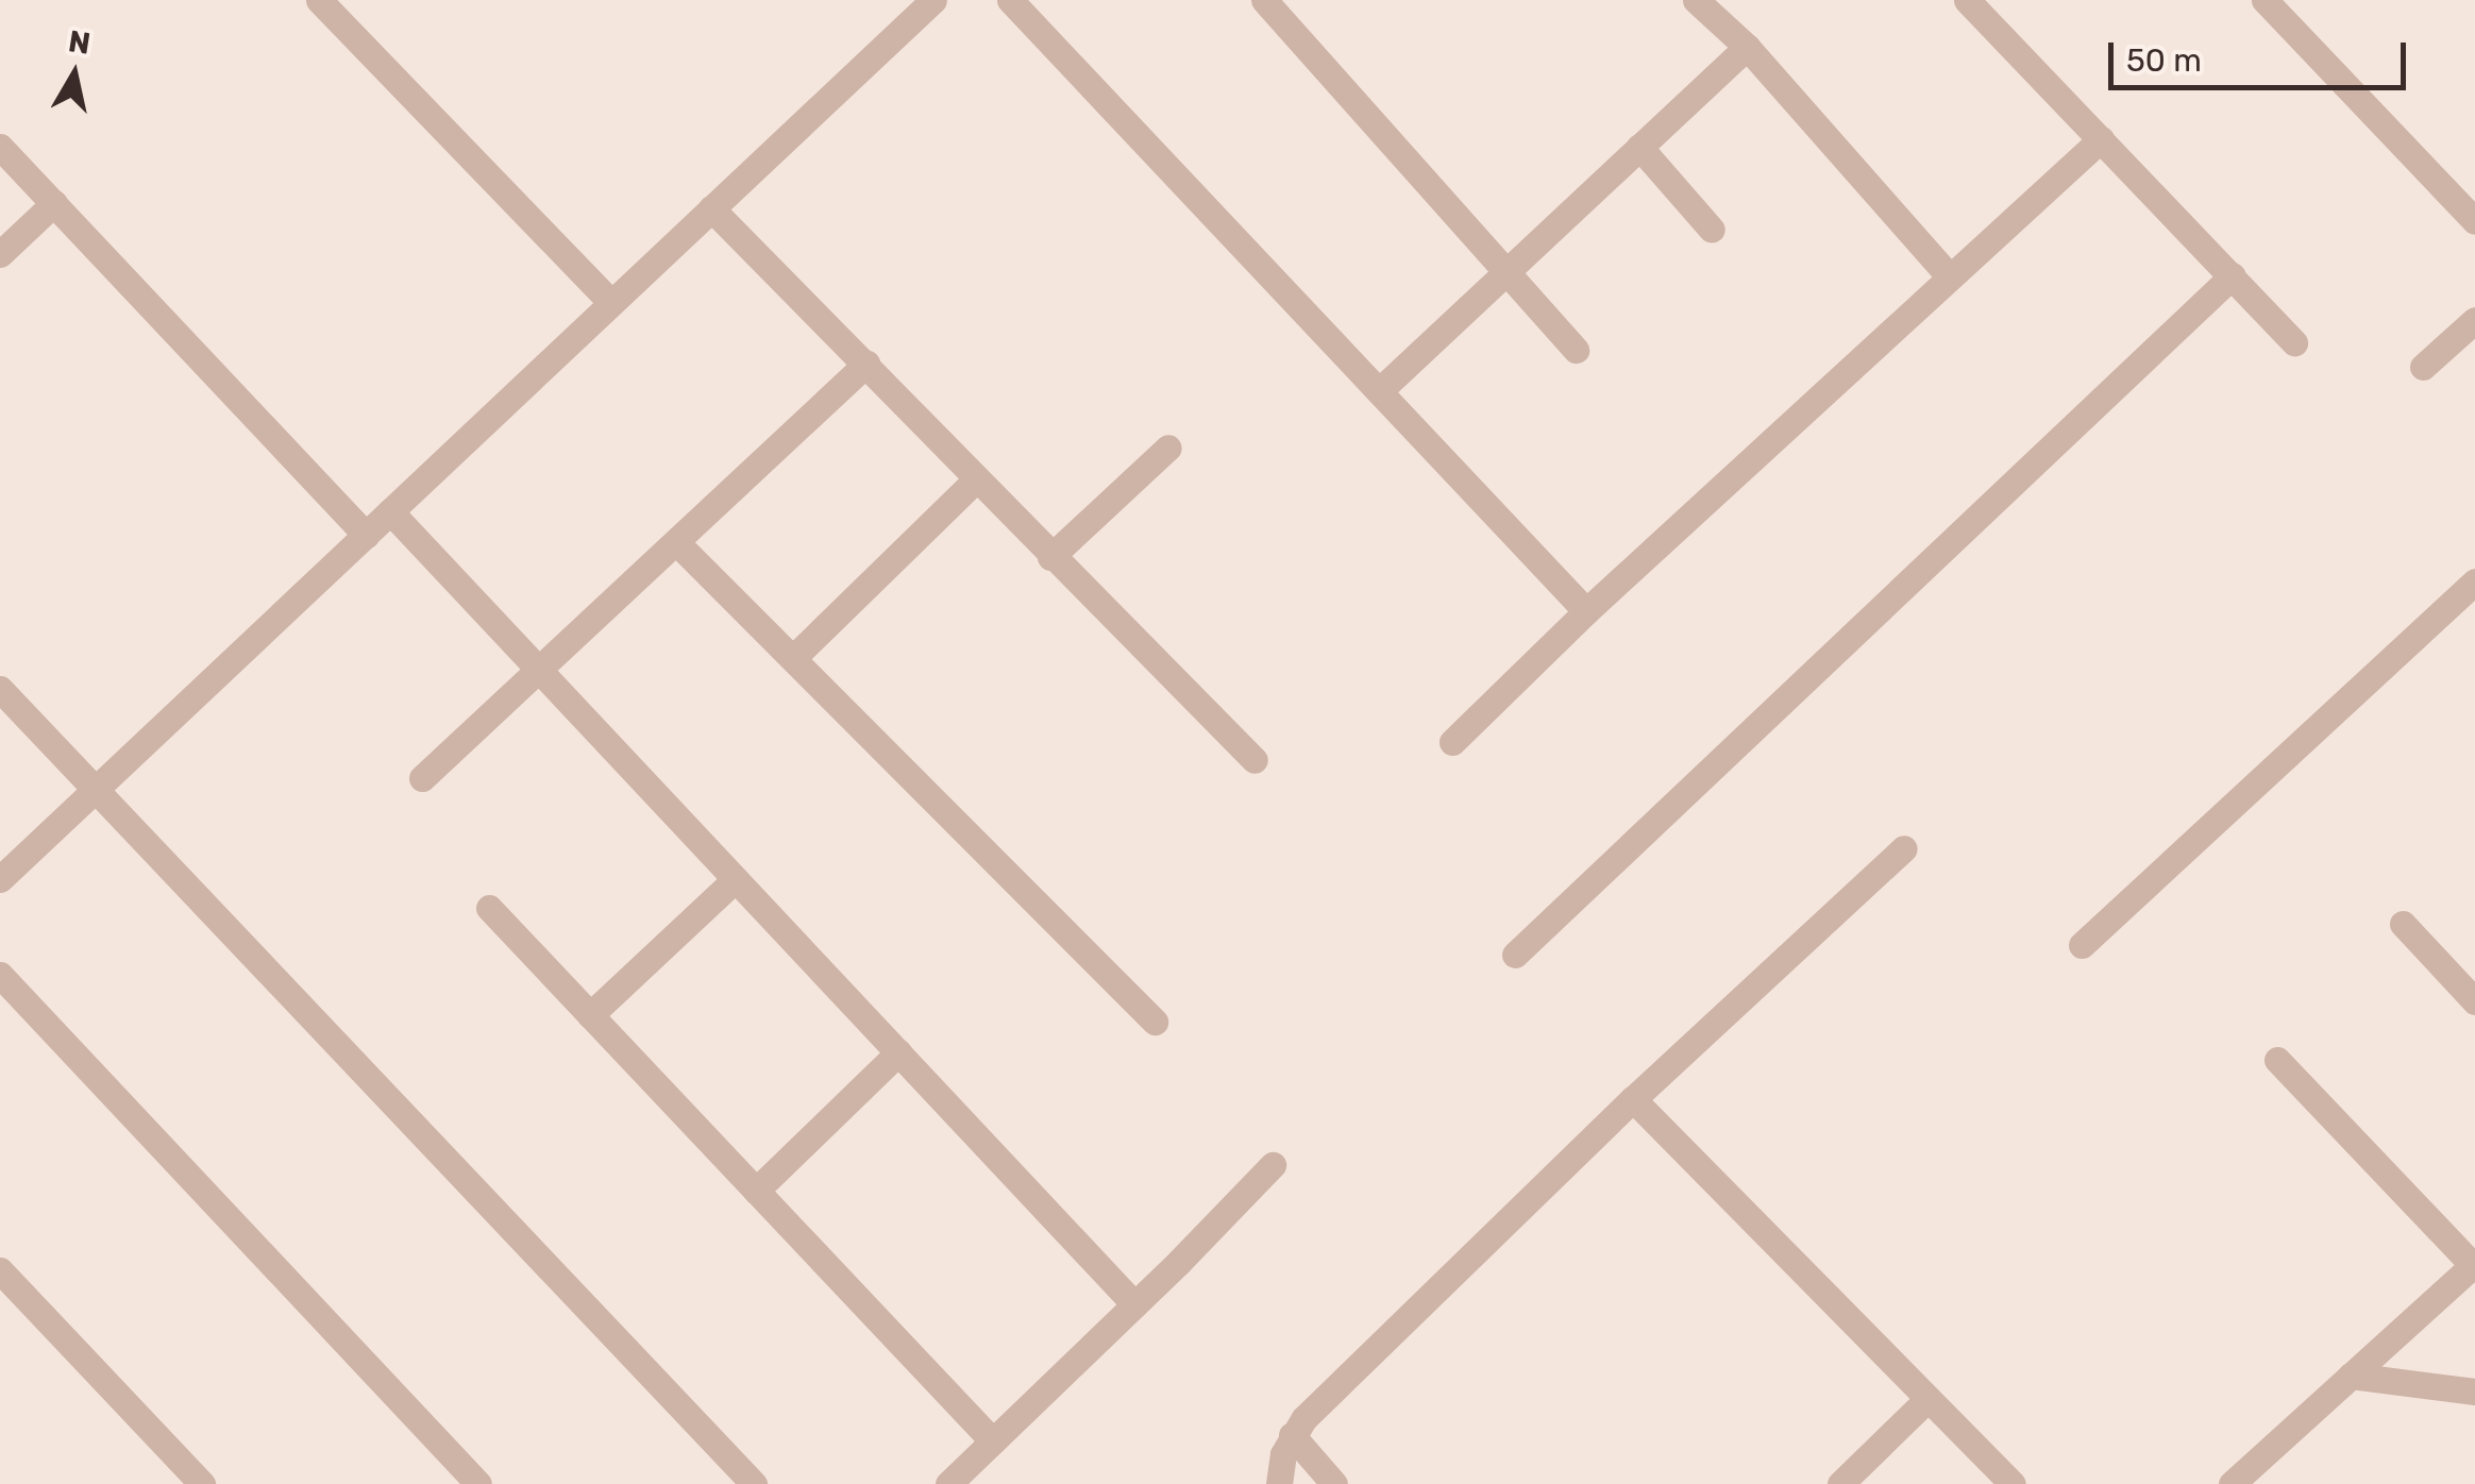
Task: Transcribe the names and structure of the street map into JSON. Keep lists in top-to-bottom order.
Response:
{
  "scale_bar": "50 m",
  "north": "top"
}
